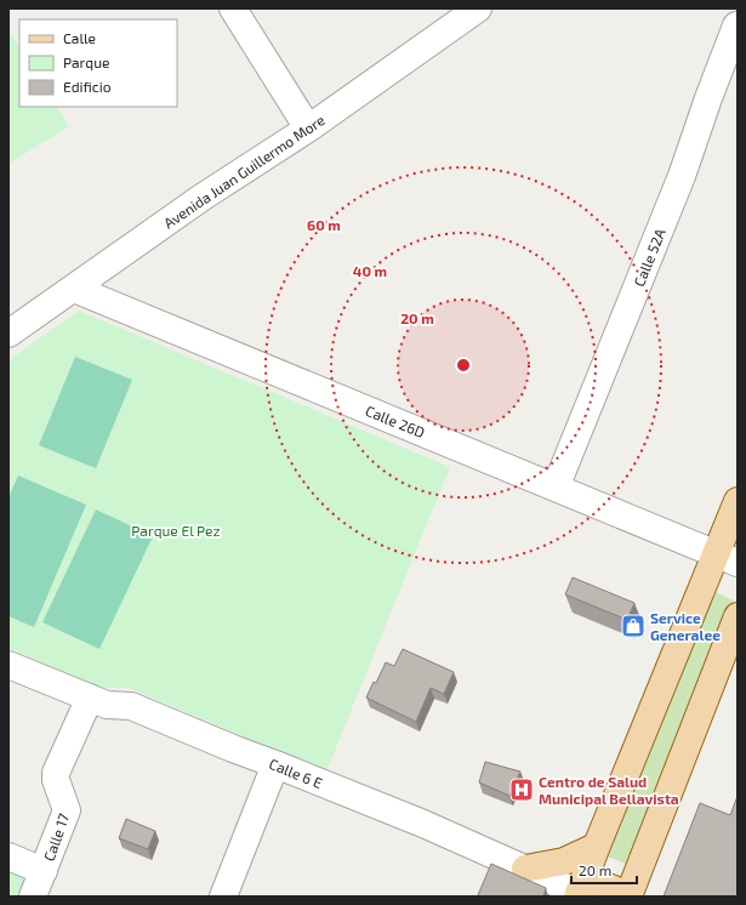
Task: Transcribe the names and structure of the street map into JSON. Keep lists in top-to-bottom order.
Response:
{
  "streets": {
    "street": [
      "Avenida Juan Guillermo More",
      "Calle 52A",
      "Calle 26D",
      "Calle 6 E",
      "Calle 17"
    ]
  },
  "crossings": [
    ["Avenida Juan Guillermo More", "Calle 26D"],
    ["Calle 52A", "Calle 26D"],
    ["Calle 6 E", "Calle 17"]
  ],
  "parks": ["Parque El Pez"],
  "places": {
    "shop": ["Service Generalee"],
    "hospital": ["Centro de Salud Municipal Bellavista"]
  },
  "legend": ["Calle", "Parque", "Edificio"],
  "scale_bar": "20 m",
  "rings": ["60 m", "40 m", "20 m"]
}
